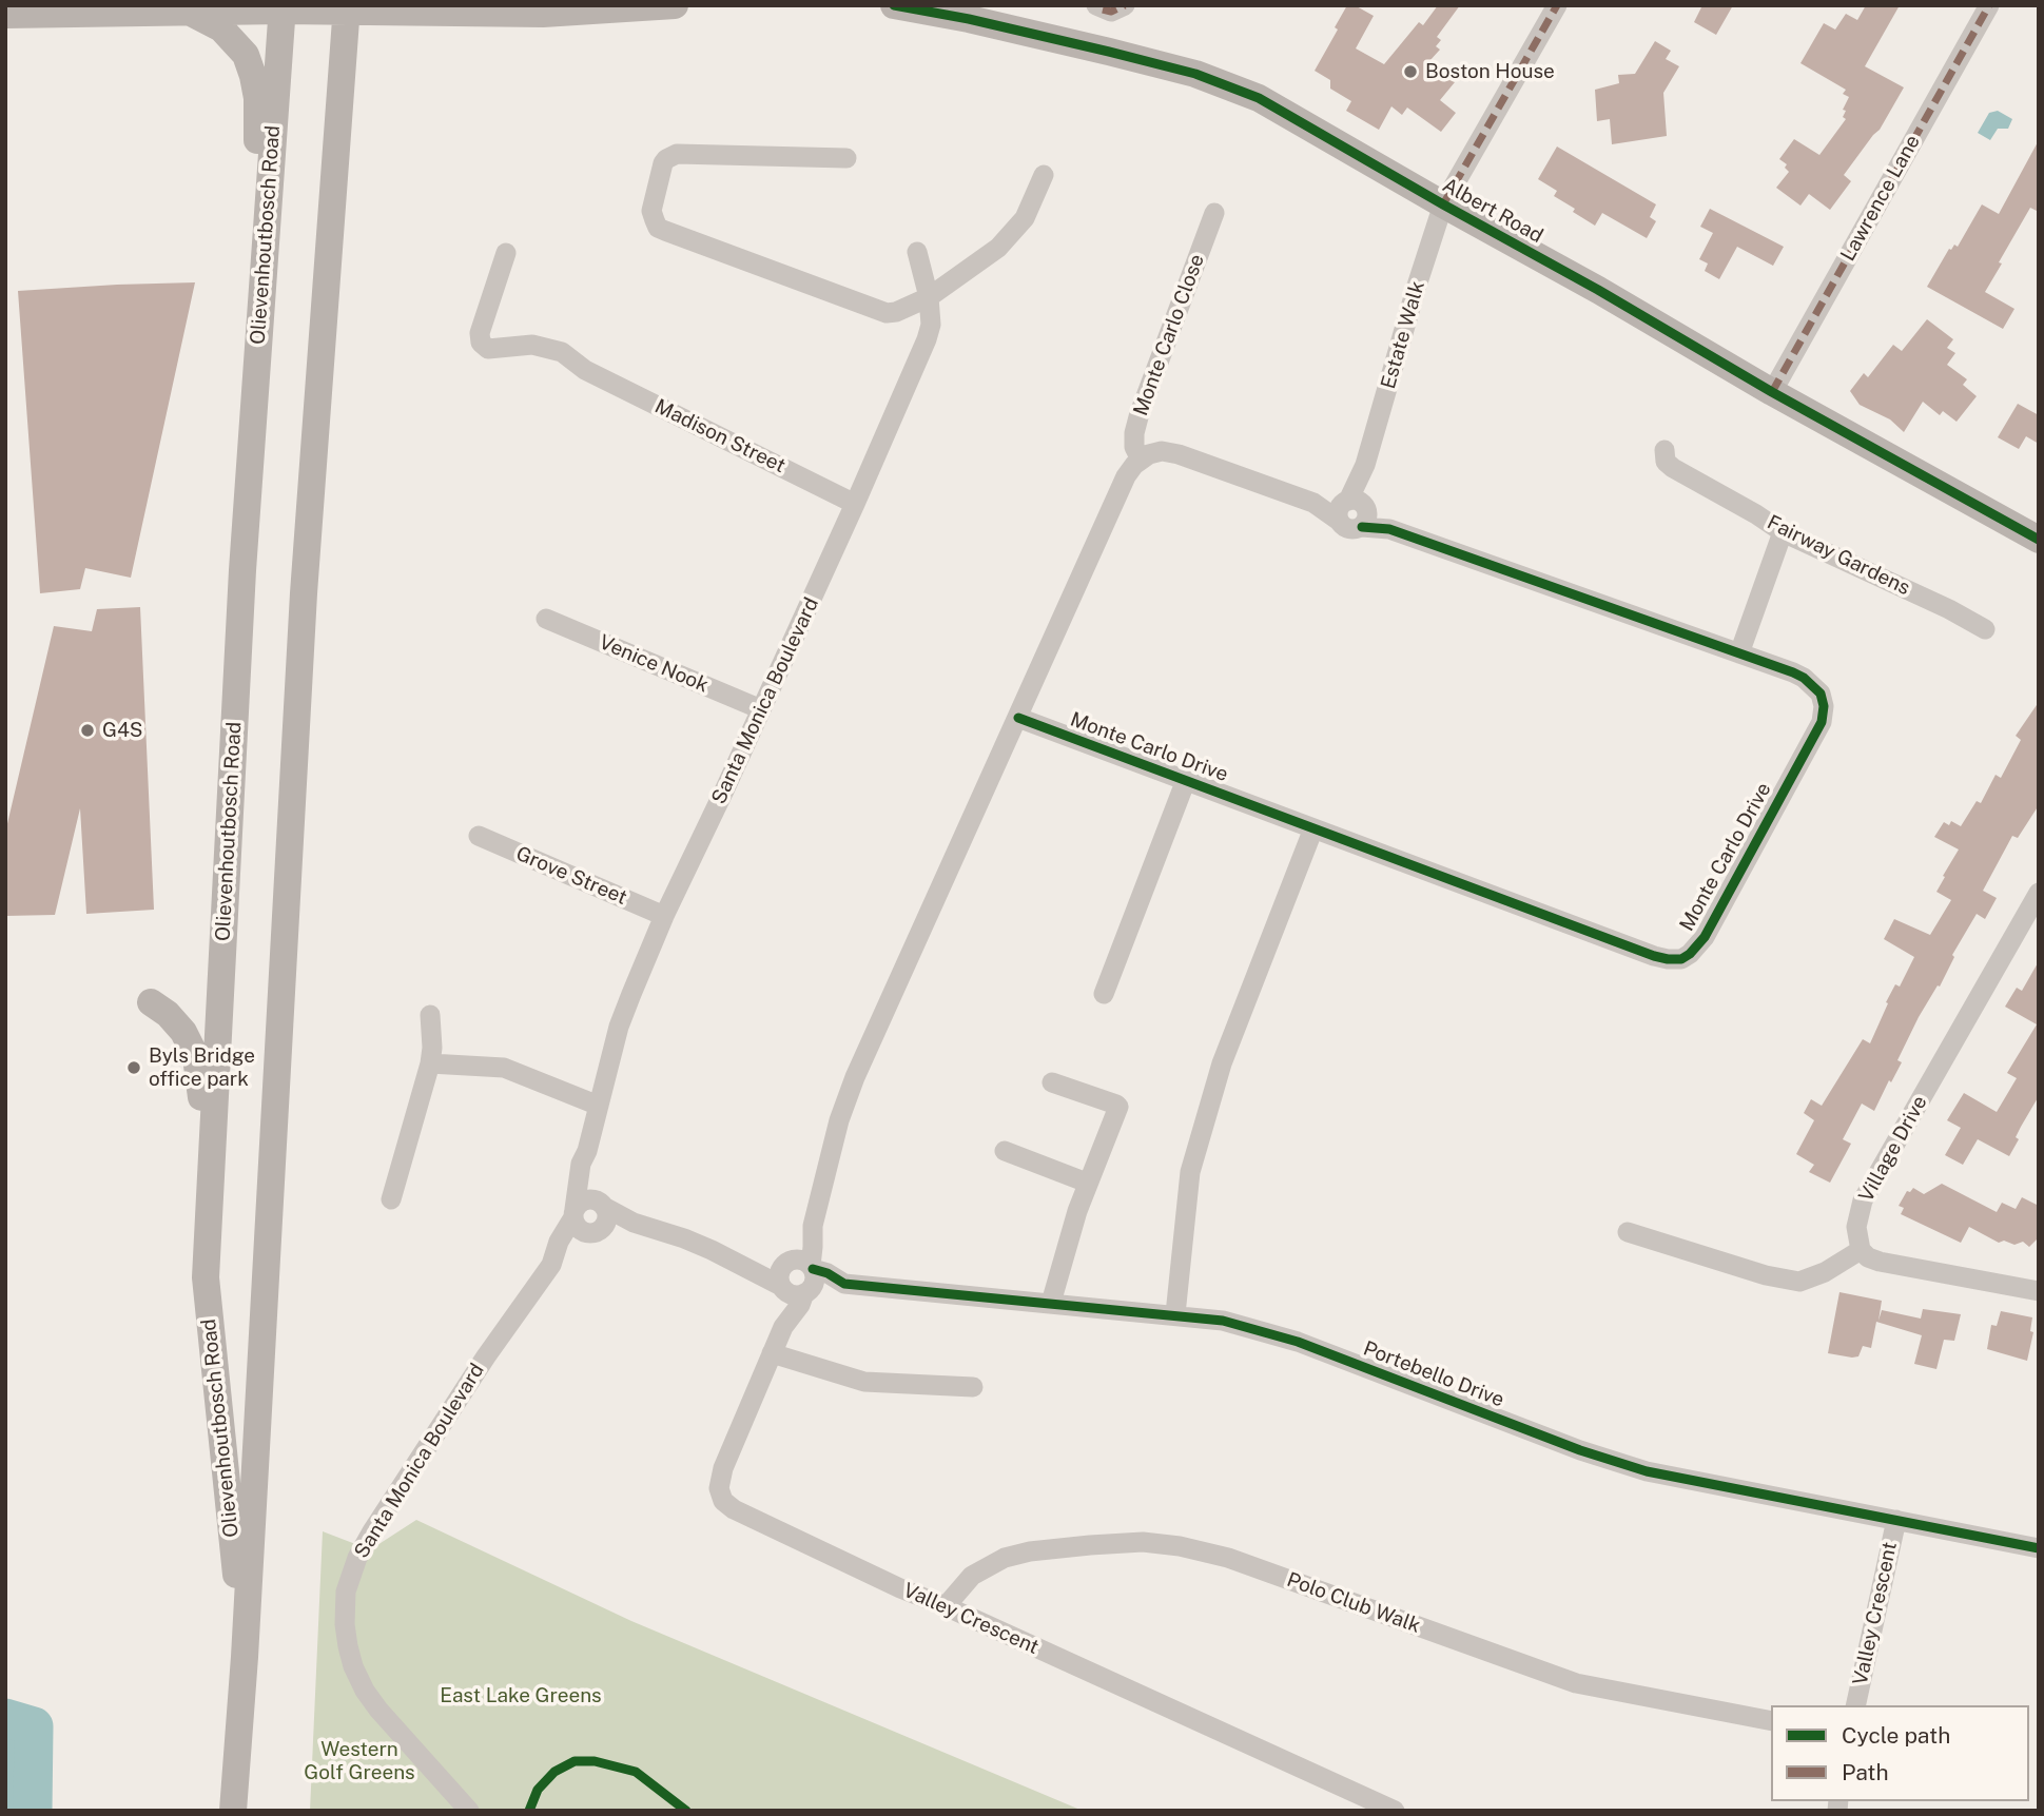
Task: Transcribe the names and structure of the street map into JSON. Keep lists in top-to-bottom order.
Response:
{
  "streets": {
    "main road": ["Albert Road", "Olievenhoutbosch Road"],
    "street": [
      "Lawrence Lane",
      "Monte Carlo Close",
      "Estate Walk",
      "Madison Street",
      "Fairway Gardens",
      "Venice Nook",
      "Santa Monica Boulevard",
      "Monte Carlo Drive",
      "Grove Street",
      "Village Drive",
      "Portebello Drive",
      "Polo Club Walk",
      "Valley Crescent"
    ]
  },
  "crossings": [
    ["Lawrence Lane", "Albert Road"],
    ["Albert Road", "Estate Walk"],
    ["Estate Walk", "Monte Carlo Drive"],
    ["Madison Street", "Santa Monica Boulevard"],
    ["Venice Nook", "Santa Monica Boulevard"],
    ["Santa Monica Boulevard", "Grove Street"],
    ["Santa Monica Boulevard", "Portebello Drive"],
    ["Portebello Drive", "Valley Crescent"],
    ["Polo Club Walk", "Valley Crescent"]
  ],
  "parks": ["East Lake Greens", "Western Golf Greens"],
  "places": ["Boston House", "G4S", "Byls Bridge office park"],
  "legend": ["Cycle path", "Path"]
}
